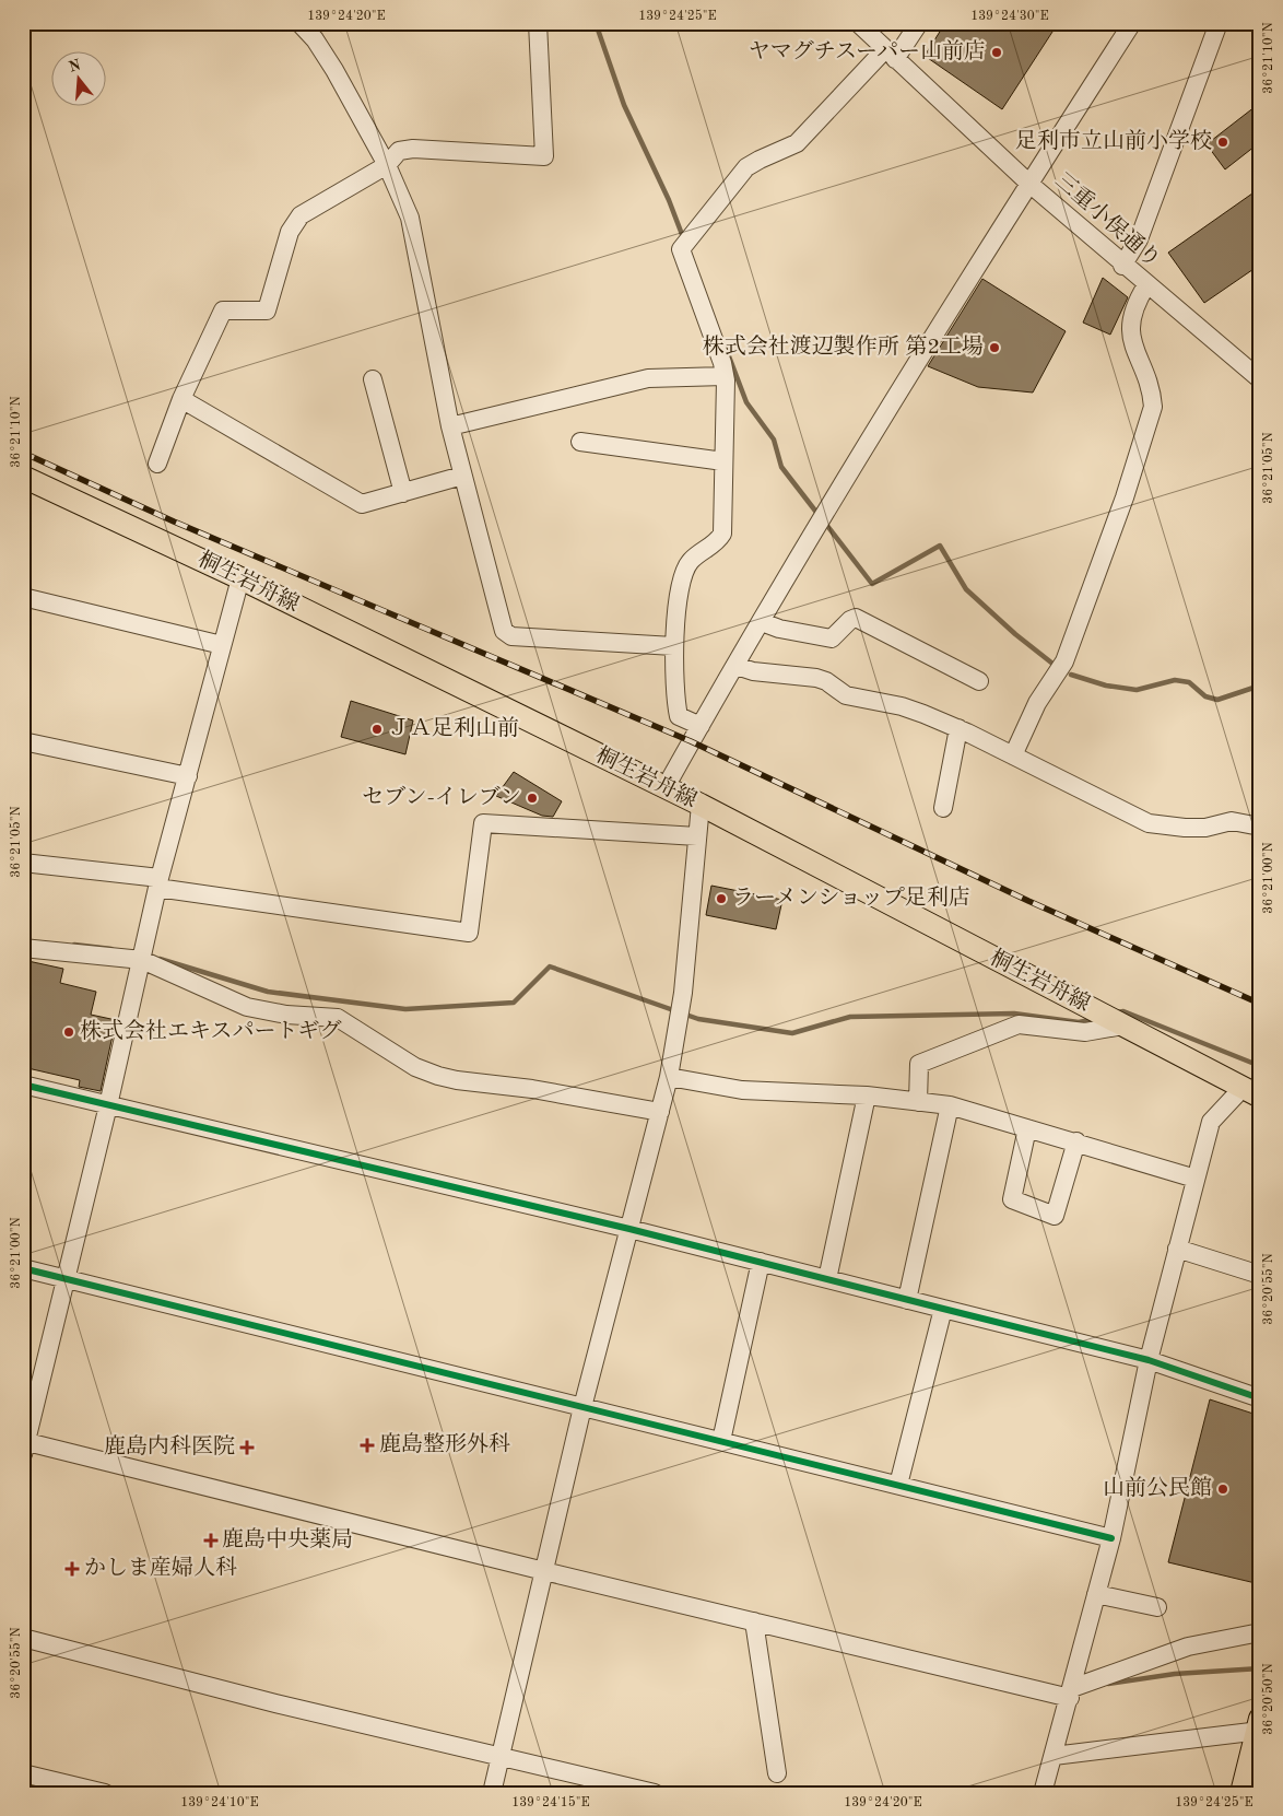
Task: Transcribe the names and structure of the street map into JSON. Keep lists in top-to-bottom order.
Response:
{
  "streets": {
    "main road": ["桐生岩舟線"],
    "street": ["三重小俣通り"]
  },
  "places": {
    "other": [
      "ヤマグチスーパー山前店",
      "足利市立山前小学校",
      "株式会社渡辺製作所 第2工場",
      "ＪＡ足利山前",
      "セブン-イレブン",
      "ラーメンショップ足利店",
      "株式会社エキスパートギグ",
      "山前公民館"
    ],
    "health": [
      "鹿島整形外科",
      "鹿島内科医院",
      "鹿島中央薬局",
      "かしま産婦人科"
    ]
  },
  "north": "top",
  "coordinates": [
    "139°24'20\"E",
    "139°24'25\"E",
    "139°24'30\"E",
    "36°21'10\"N",
    "36°21'05\"N",
    "36°21'00\"N",
    "36°20'55\"N",
    "36°20'50\"N",
    "139°24'10\"E",
    "139°24'15\"E"
  ]
}
